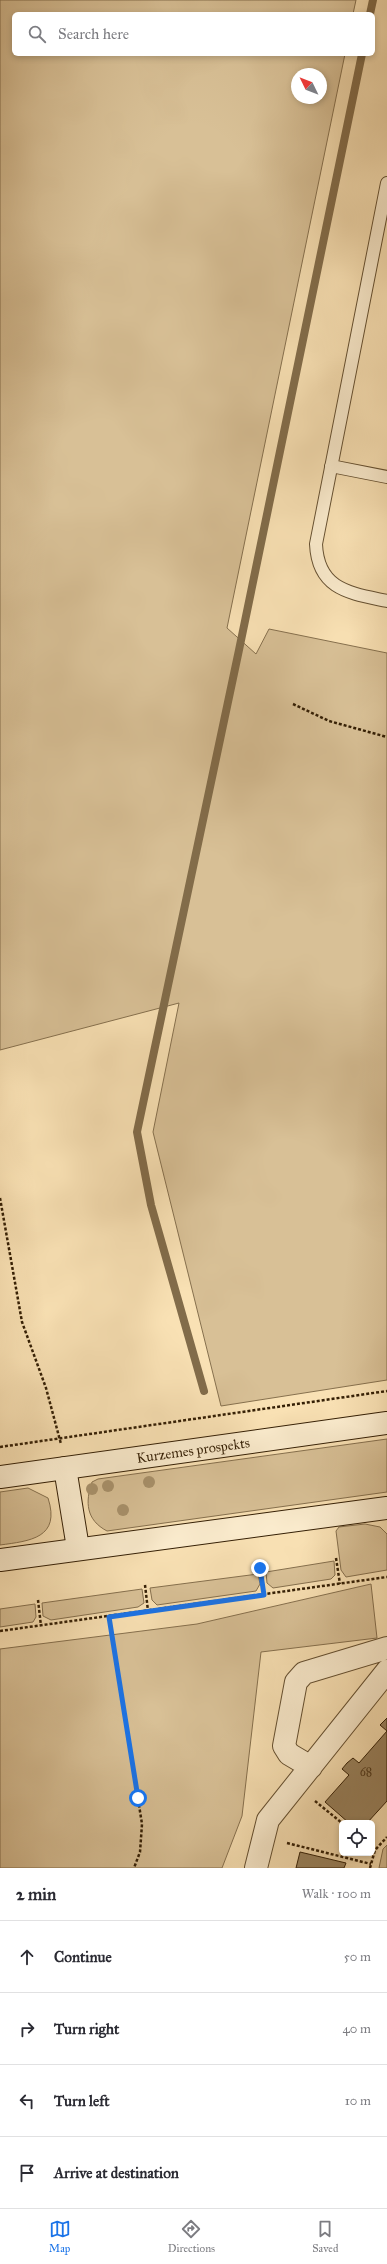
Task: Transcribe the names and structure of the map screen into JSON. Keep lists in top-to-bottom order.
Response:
{
  "streets": {
    "main road": ["Kurzemes prospekts"]
  },
  "house_numbers": ["68"],
  "north": "top left",
  "page": {
    "search": "Search here",
    "heading": ["2 min", "Walk · 100 m"],
    "list": [
      ["Continue", "50 m"],
      ["Turn right", "40 m"],
      ["Turn left", "10 m"],
      "Arrive at destination"
    ],
    "nav": ["Map", "Directions", "Saved"]
  }
}
